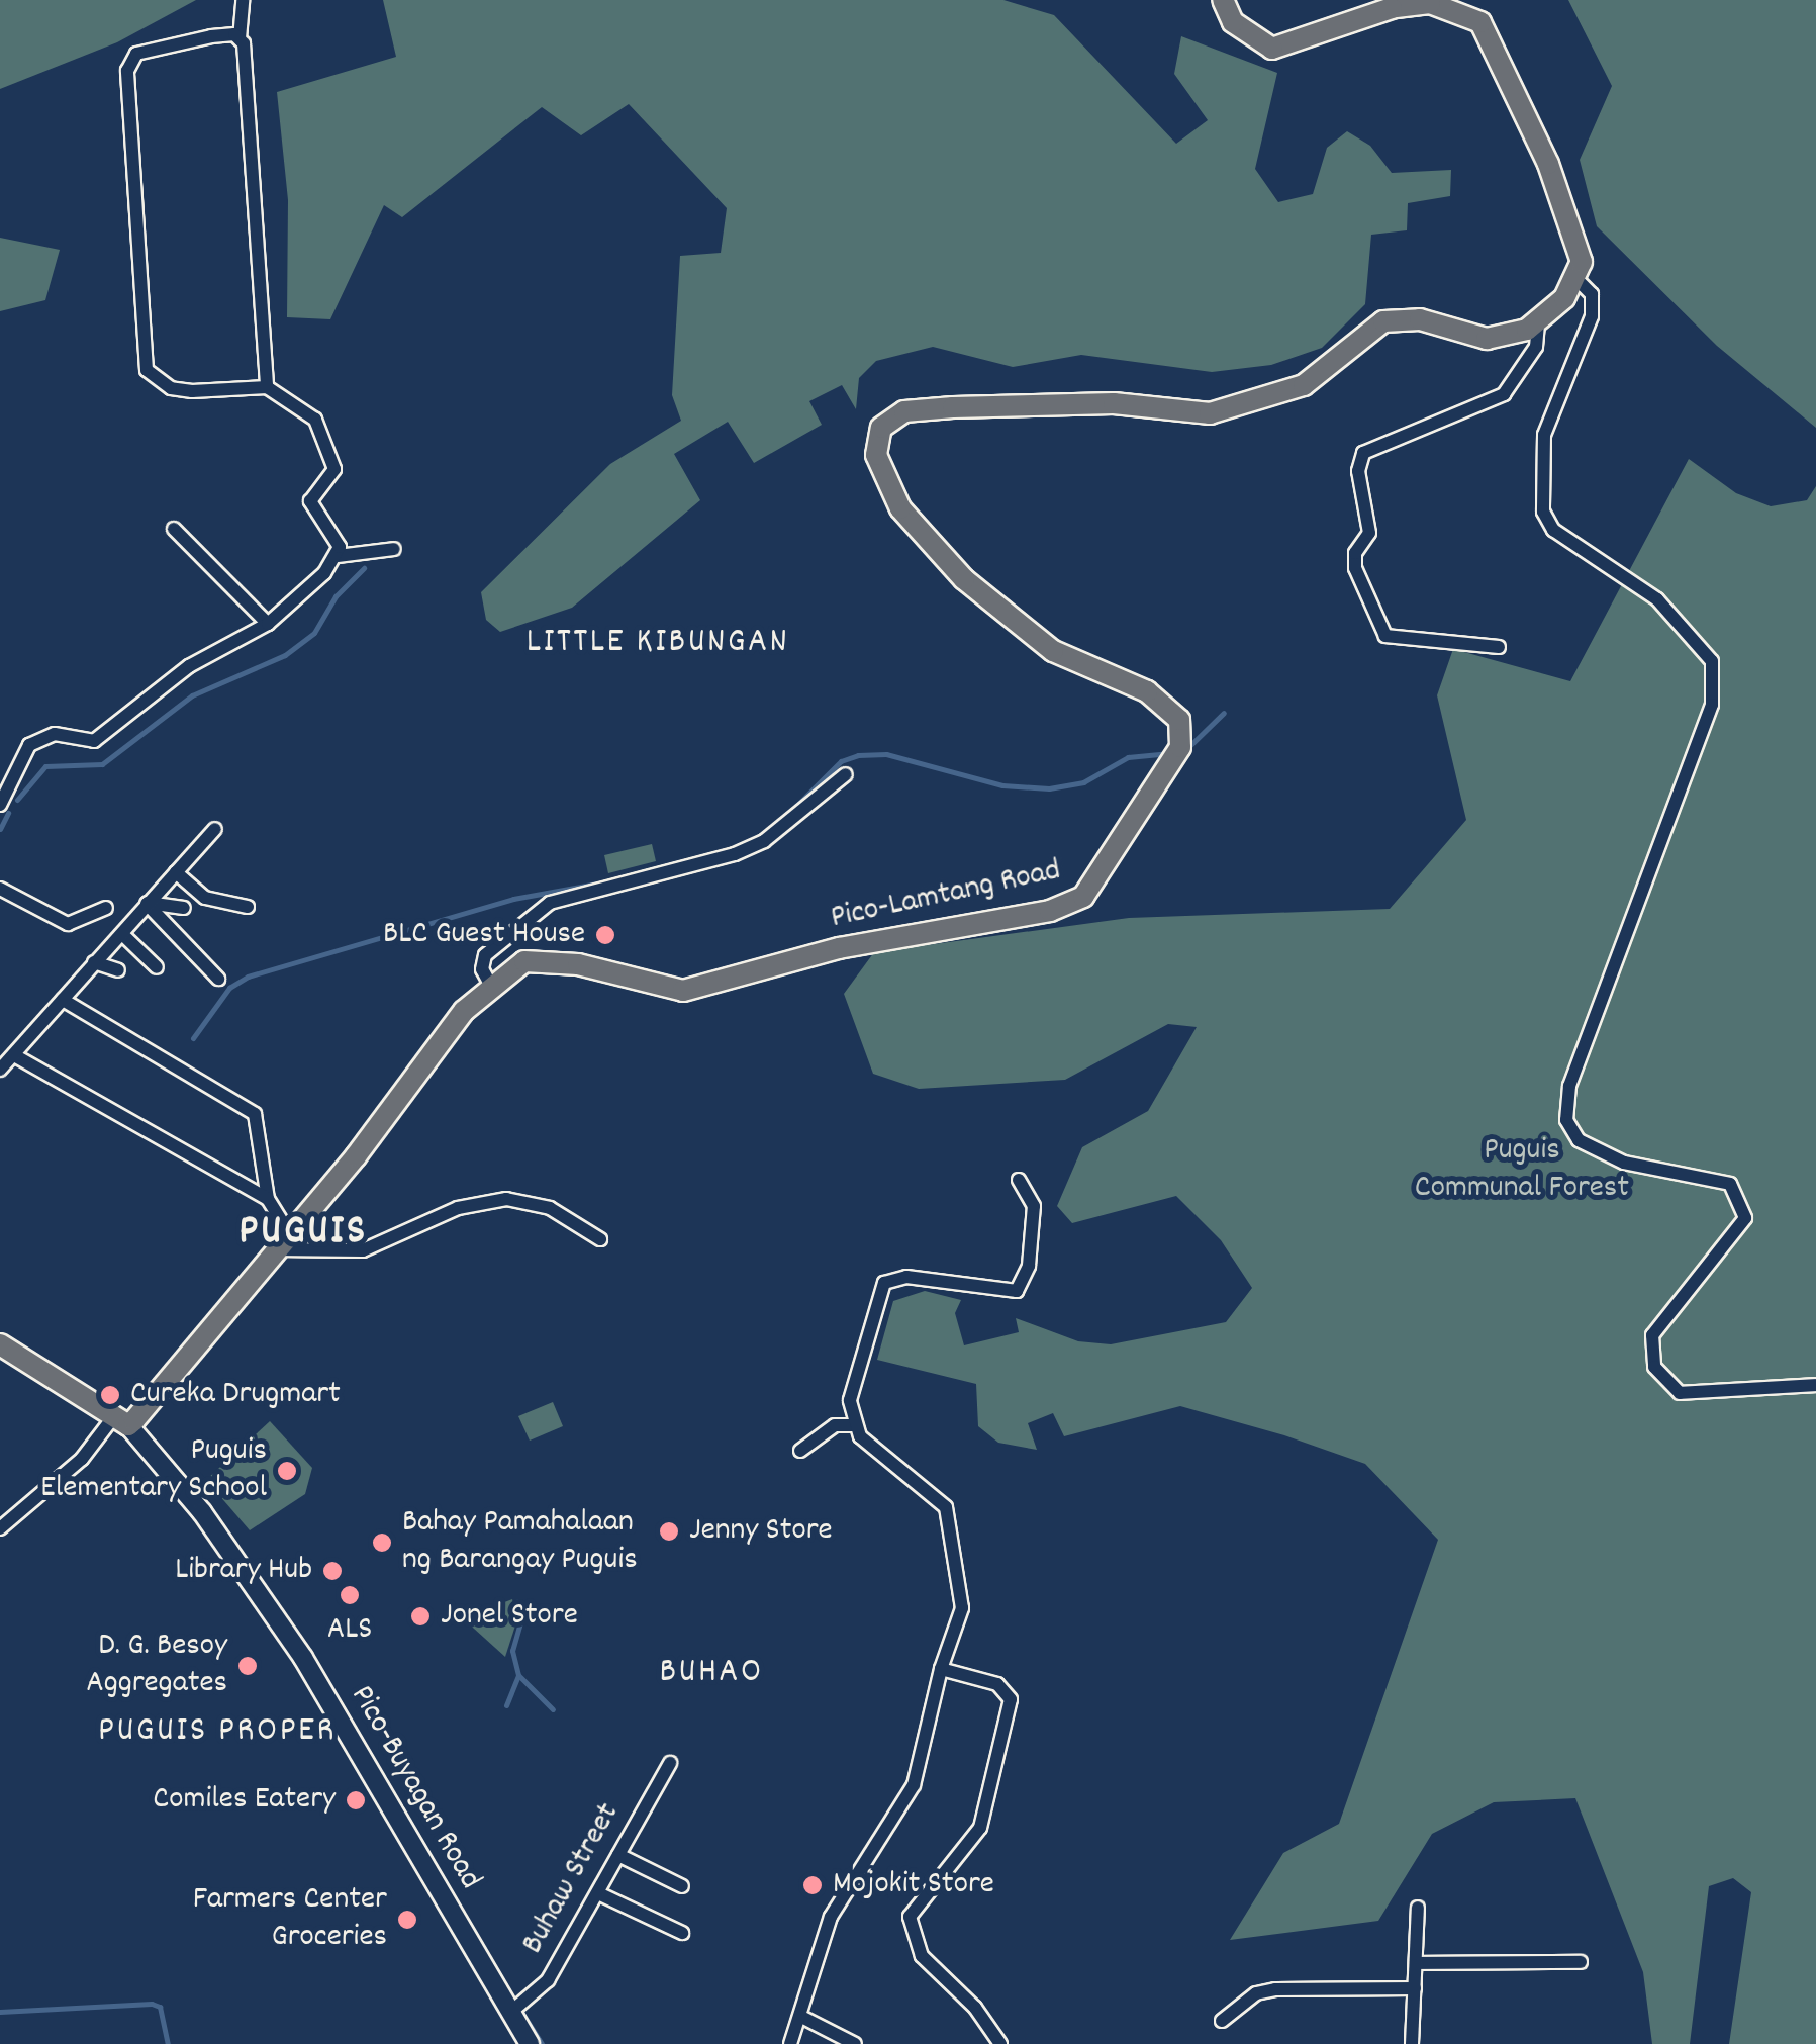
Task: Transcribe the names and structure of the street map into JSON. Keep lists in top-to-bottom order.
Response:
{
  "streets": {
    "main road": ["Pico-Lamtang Road", "Pico-Buyagan Road"],
    "street": ["Buhaw Street"]
  },
  "crossings": [
    ["Pico-Lamtang Road", "Pico-Buyagan Road"],
    ["Pico-Buyagan Road", "Buhaw Street"]
  ],
  "districts": [
    "LITTLE KIBUNGAN",
    "PUGUIS",
    "BUHAO",
    "PUGUIS PROPER"
  ],
  "parks": ["Puguis Communal Forest"],
  "places": [
    "BLC Guest House",
    "Cureka Drugmart",
    "Puguis Elementary School",
    "Jenny Store",
    "Bahay Pamahalaan ng Barangay Puguis",
    "Library Hub",
    "ALS",
    "Jonel Store",
    "D. G. Besoy Aggregates",
    "Comiles Eatery",
    "Mojokit Store",
    "Farmers Center Groceries"
  ]
}
